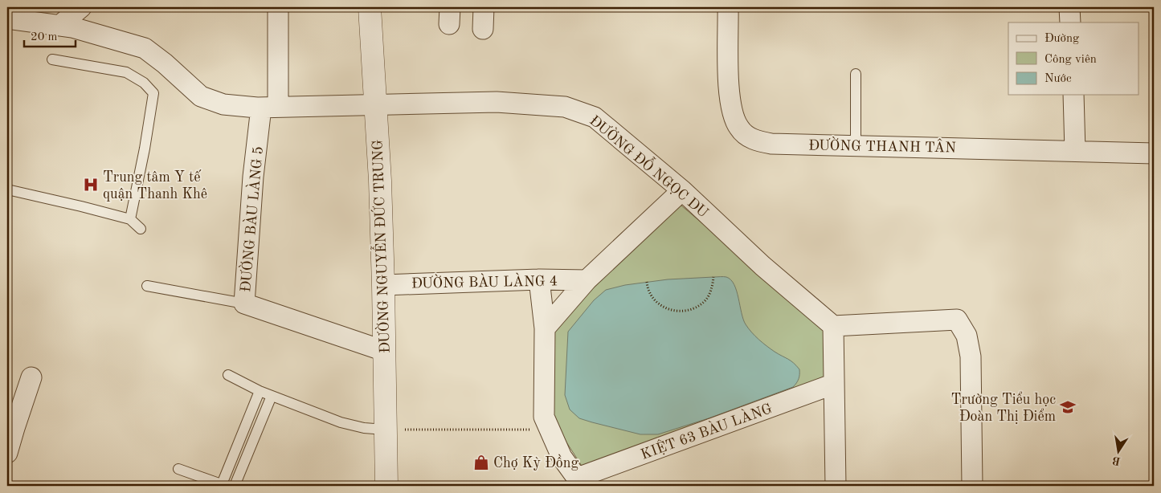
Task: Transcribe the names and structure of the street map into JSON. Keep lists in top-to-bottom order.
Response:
{
  "streets": {
    "street": [
      "ĐƯỜNG THANH TÂN",
      "ĐƯỜNG ĐỖ NGỌC DU",
      "ĐƯỜNG BÀU LÀNG 5",
      "ĐƯỜNG NGUYỄN ĐỨC TRUNG",
      "ĐƯỜNG BÀU LÀNG 4",
      "KIỆT 63 BÀU LÀNG"
    ]
  },
  "crossings": [
    ["ĐƯỜNG ĐỖ NGỌC DU", "ĐƯỜNG BÀU LÀNG 5"],
    ["ĐƯỜNG ĐỖ NGỌC DU", "ĐƯỜNG NGUYỄN ĐỨC TRUNG"],
    ["ĐƯỜNG BÀU LÀNG 5", "ĐƯỜNG NGUYỄN ĐỨC TRUNG"],
    ["ĐƯỜNG NGUYỄN ĐỨC TRUNG", "ĐƯỜNG BÀU LÀNG 4"]
  ],
  "places": {
    "hospital": ["Trung tâm Y tế quận Thanh Khê"],
    "school or university": ["Trường Tiểu học Đoàn Thị Điểm"],
    "shop": ["Chợ Kỳ Đồng"]
  },
  "legend": ["Đường", "Công viên", "Nước"],
  "scale_bar": "20 m",
  "north": "bottom"
}
